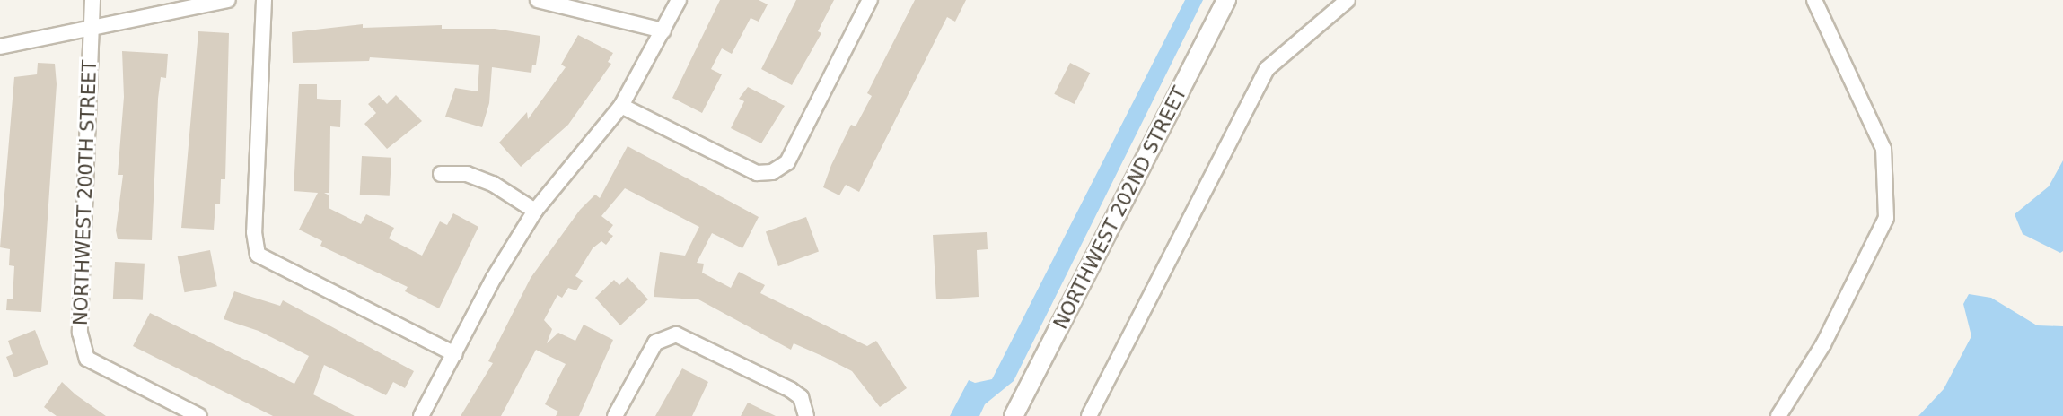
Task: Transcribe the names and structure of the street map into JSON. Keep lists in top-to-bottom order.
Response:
{
  "streets": {
    "street": ["NORTHWEST 200TH STREET", "NORTHWEST 202ND STREET"]
  }
}
